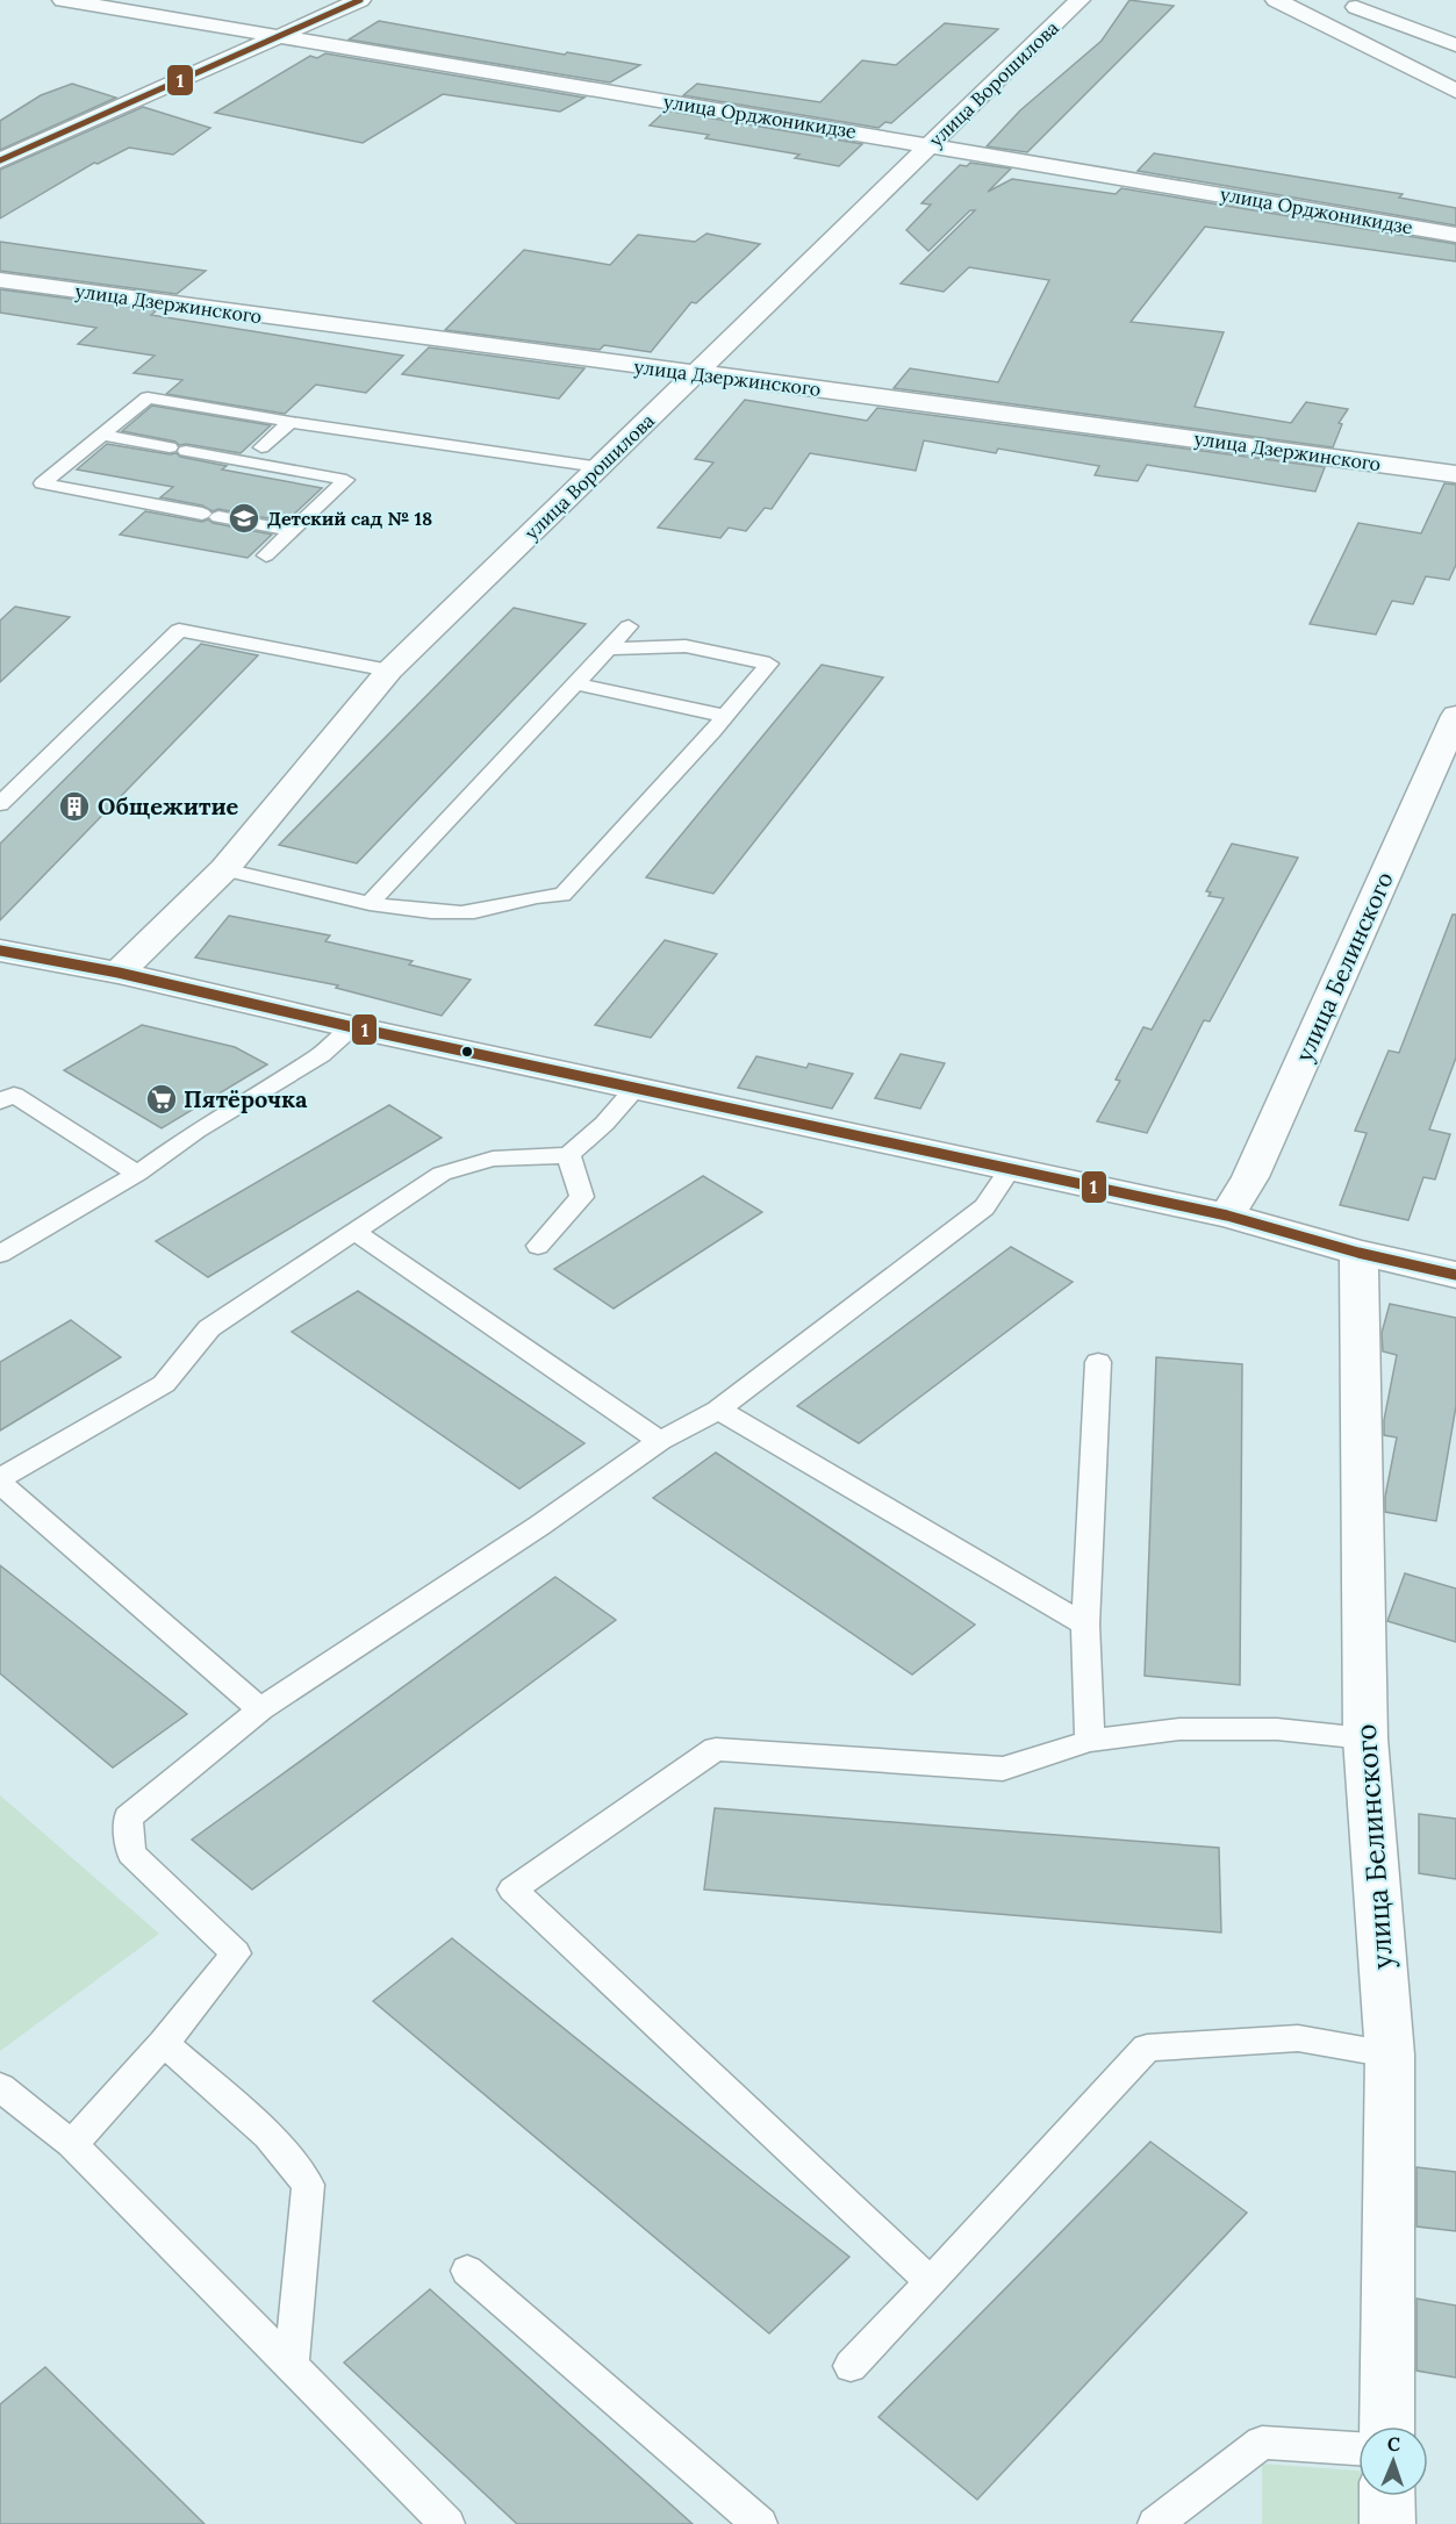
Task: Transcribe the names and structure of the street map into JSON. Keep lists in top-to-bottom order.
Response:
{
  "streets": {
    "street": [
      "улица Ворошилова",
      "улица Орджоникидзе",
      "улица Дзержинского",
      "улица Белинского"
    ]
  },
  "crossings": [
    ["улица Ворошилова", "улица Орджоникидзе"],
    ["улица Ворошилова", "улица Дзержинского"]
  ],
  "places": {
    "school or university": ["Детский сад № 18"],
    "building": ["Общежитие"],
    "supermarket": ["Пятёрочка"]
  },
  "lines": ["transit line 1"],
  "north": "top"
}
